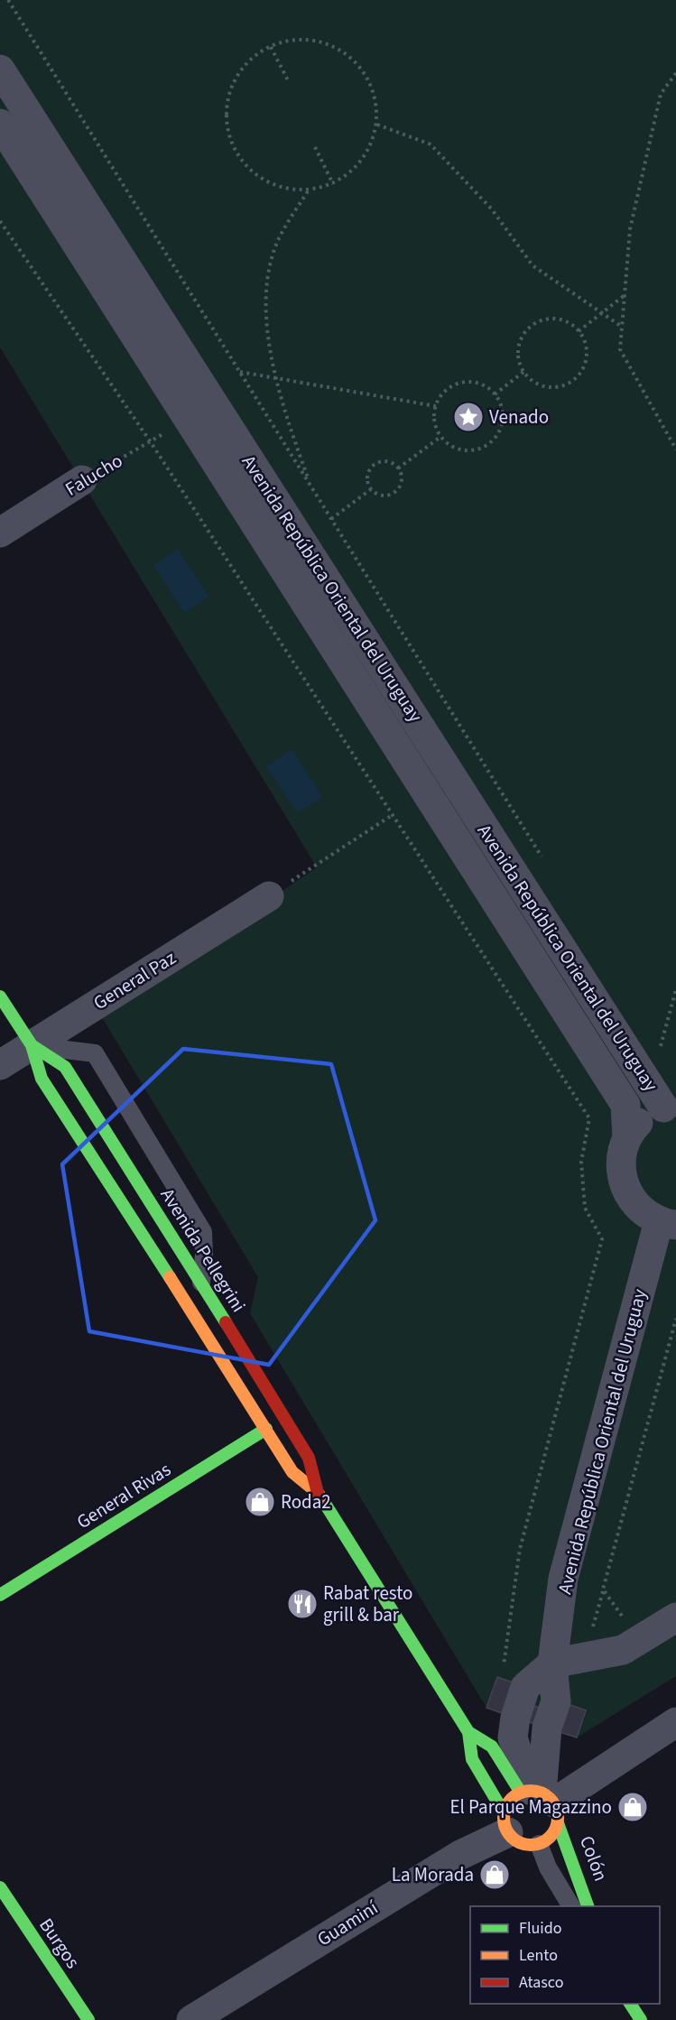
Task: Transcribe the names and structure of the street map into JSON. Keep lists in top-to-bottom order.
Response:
{
  "streets": {
    "main road": [
      "Avenida Pellegrini",
      "General Rivas",
      "Colón",
      "Burgos"
    ],
    "street": [
      "Falucho",
      "Avenida República Oriental del Uruguay",
      "General Paz",
      "Guaminí"
    ]
  },
  "crossings": [
    ["Falucho", "Avenida República Oriental del Uruguay"],
    ["Avenida República Oriental del Uruguay", "Avenida Pellegrini"],
    ["Avenida República Oriental del Uruguay", "Colón"],
    ["Avenida República Oriental del Uruguay", "Guaminí"],
    ["General Paz", "Avenida Pellegrini"],
    ["Avenida Pellegrini", "General Rivas"],
    ["Avenida Pellegrini", "Colón"],
    ["Avenida Pellegrini", "Guaminí"],
    ["Colón", "Guaminí"]
  ],
  "places": {
    "place": ["Venado"],
    "shop": ["Roda2", "El Parque Magazzino", "La Morada"],
    "restaurant": ["Rabat resto grill & bar"]
  },
  "legend": ["Fluido", "Lento", "Atasco"]
}
